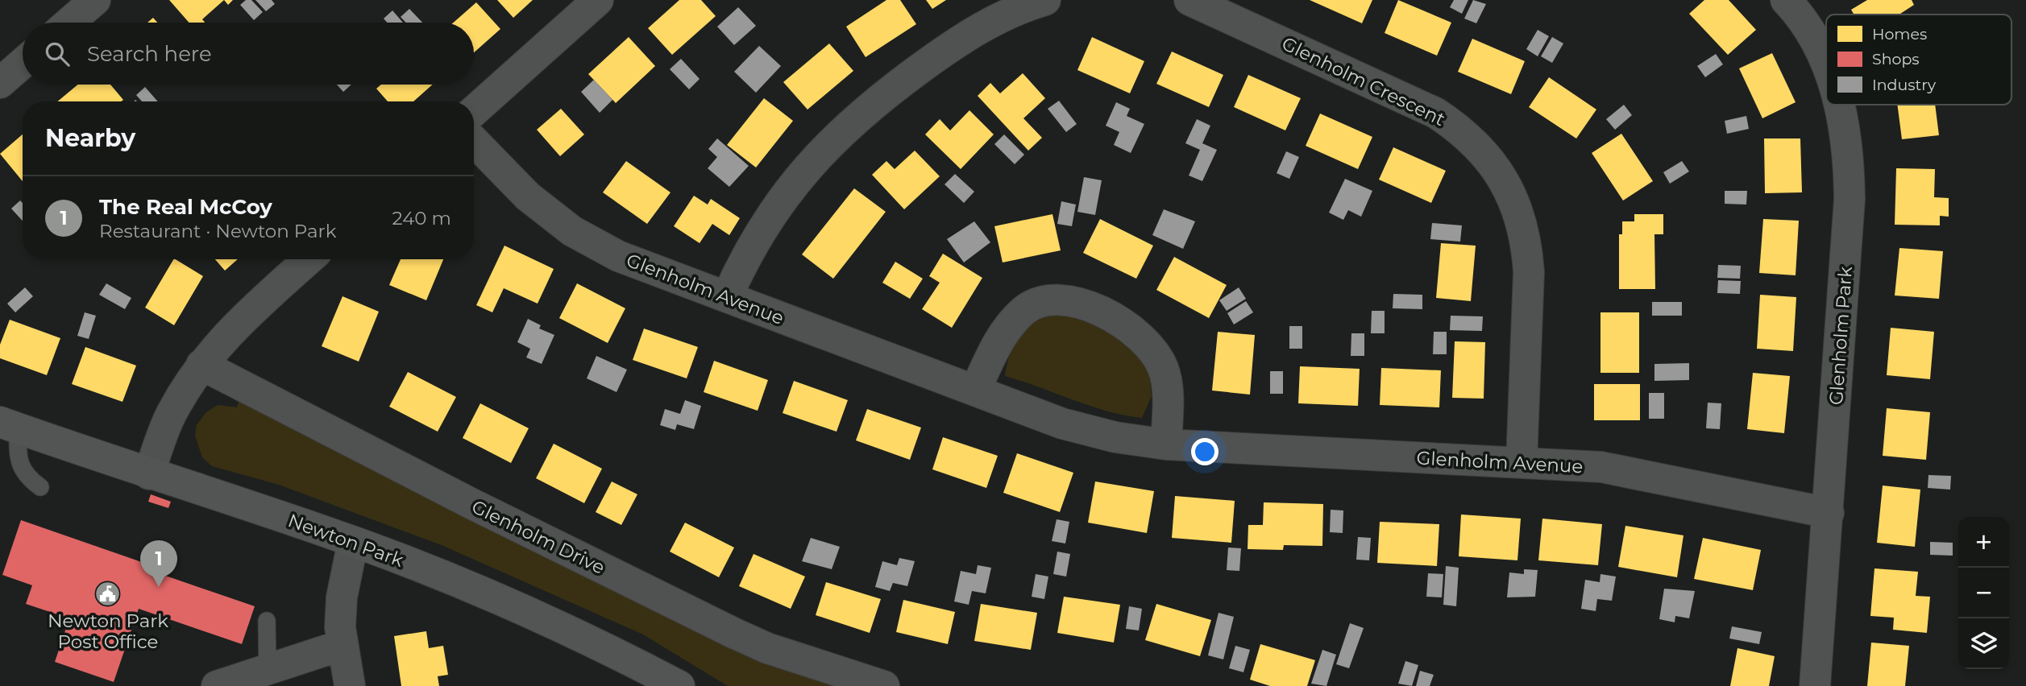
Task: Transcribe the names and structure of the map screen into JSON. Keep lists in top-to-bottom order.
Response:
{
  "streets": {
    "street": [
      "Glenholm Crescent",
      "Glenholm Avenue",
      "Glenholm Park",
      "Glenholm Drive",
      "Newton Park"
    ]
  },
  "crossings": [
    ["Glenholm Crescent", "Glenholm Avenue"],
    ["Glenholm Avenue", "Glenholm Park"]
  ],
  "places": {
    "public building": ["Newton Park Post Office"]
  },
  "legend": ["Homes", "Shops", "Industry"],
  "page": {
    "search": "Search here",
    "heading": "Nearby",
    "list": [
      {
        "mark": "1",
        "name": "The Real McCoy",
        "note": "Restaurant · Newton Park",
        "value": "240 m"
      }
    ],
    "map_buttons": ["+", "−"],
    "pins": "1"
  }
}
